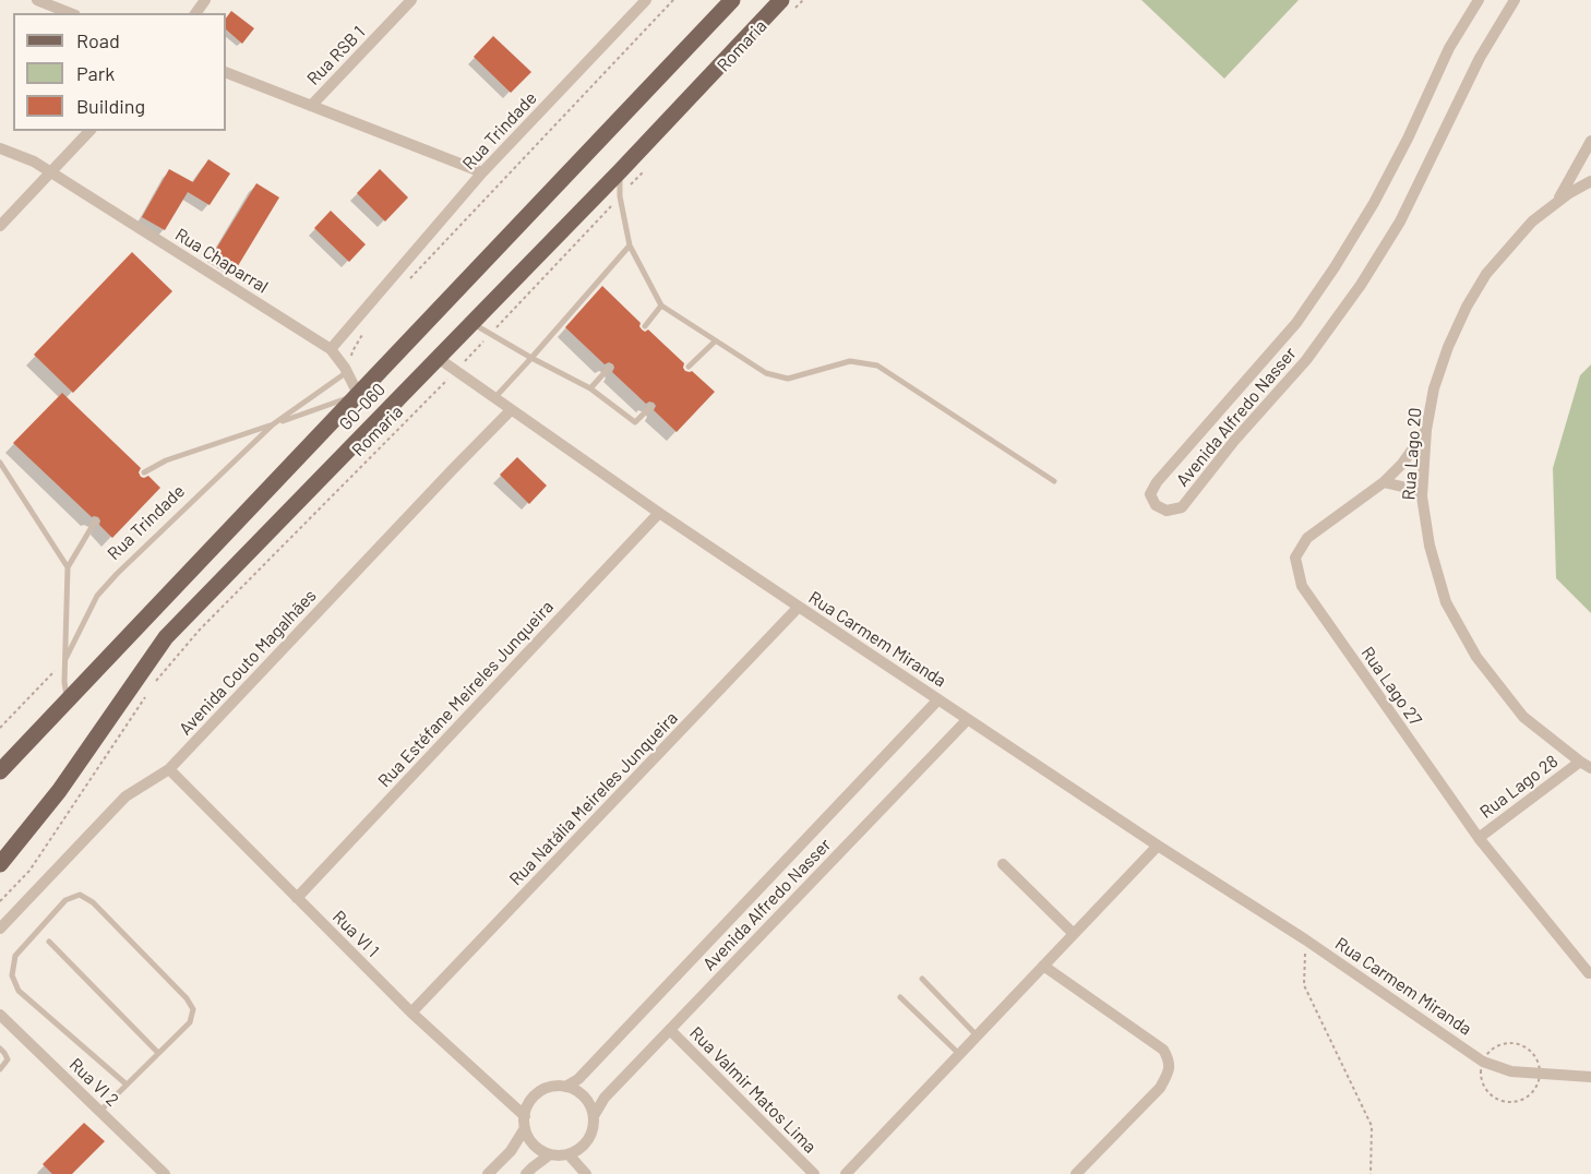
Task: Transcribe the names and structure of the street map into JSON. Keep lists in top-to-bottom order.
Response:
{
  "streets": {
    "main road": ["GO-060"],
    "street": [
      "Rua RSB 1",
      "Rua Trindade",
      "Rua Chaparral",
      "Avenida Alfredo Nasser",
      "Rua Lago 20",
      "Rua Carmem Miranda",
      "Avenida Couto Magalhães",
      "Rua Lago 27",
      "Rua Estéfane Meireles Junqueira",
      "Rua Lago 28",
      "Rua Natália Meireles Junqueira",
      "Rua VI 1",
      "Rua VI 2",
      "Rua Valmir Matos Lima"
    ],
    "path": ["Romaria"]
  },
  "crossings": [
    ["Romaria", "Rua Carmem Miranda"],
    ["Rua Trindade", "Rua Chaparral"],
    ["Rua Chaparral", "GO-060"],
    ["GO-060", "Rua Carmem Miranda"],
    ["Avenida Alfredo Nasser", "Rua Carmem Miranda"],
    ["Avenida Alfredo Nasser", "Rua VI 1"],
    ["Avenida Alfredo Nasser", "Rua Valmir Matos Lima"],
    ["Rua Lago 20", "Rua Lago 27"],
    ["Rua Lago 20", "Rua Lago 28"],
    ["Rua Carmem Miranda", "Avenida Couto Magalhães"],
    ["Rua Carmem Miranda", "Rua Estéfane Meireles Junqueira"],
    ["Rua Carmem Miranda", "Rua Natália Meireles Junqueira"],
    ["Avenida Couto Magalhães", "Rua VI 1"],
    ["Rua Lago 27", "Rua Lago 28"],
    ["Rua Estéfane Meireles Junqueira", "Rua VI 1"],
    ["Rua Natália Meireles Junqueira", "Rua VI 1"]
  ],
  "legend": ["Road", "Park", "Building"]
}
